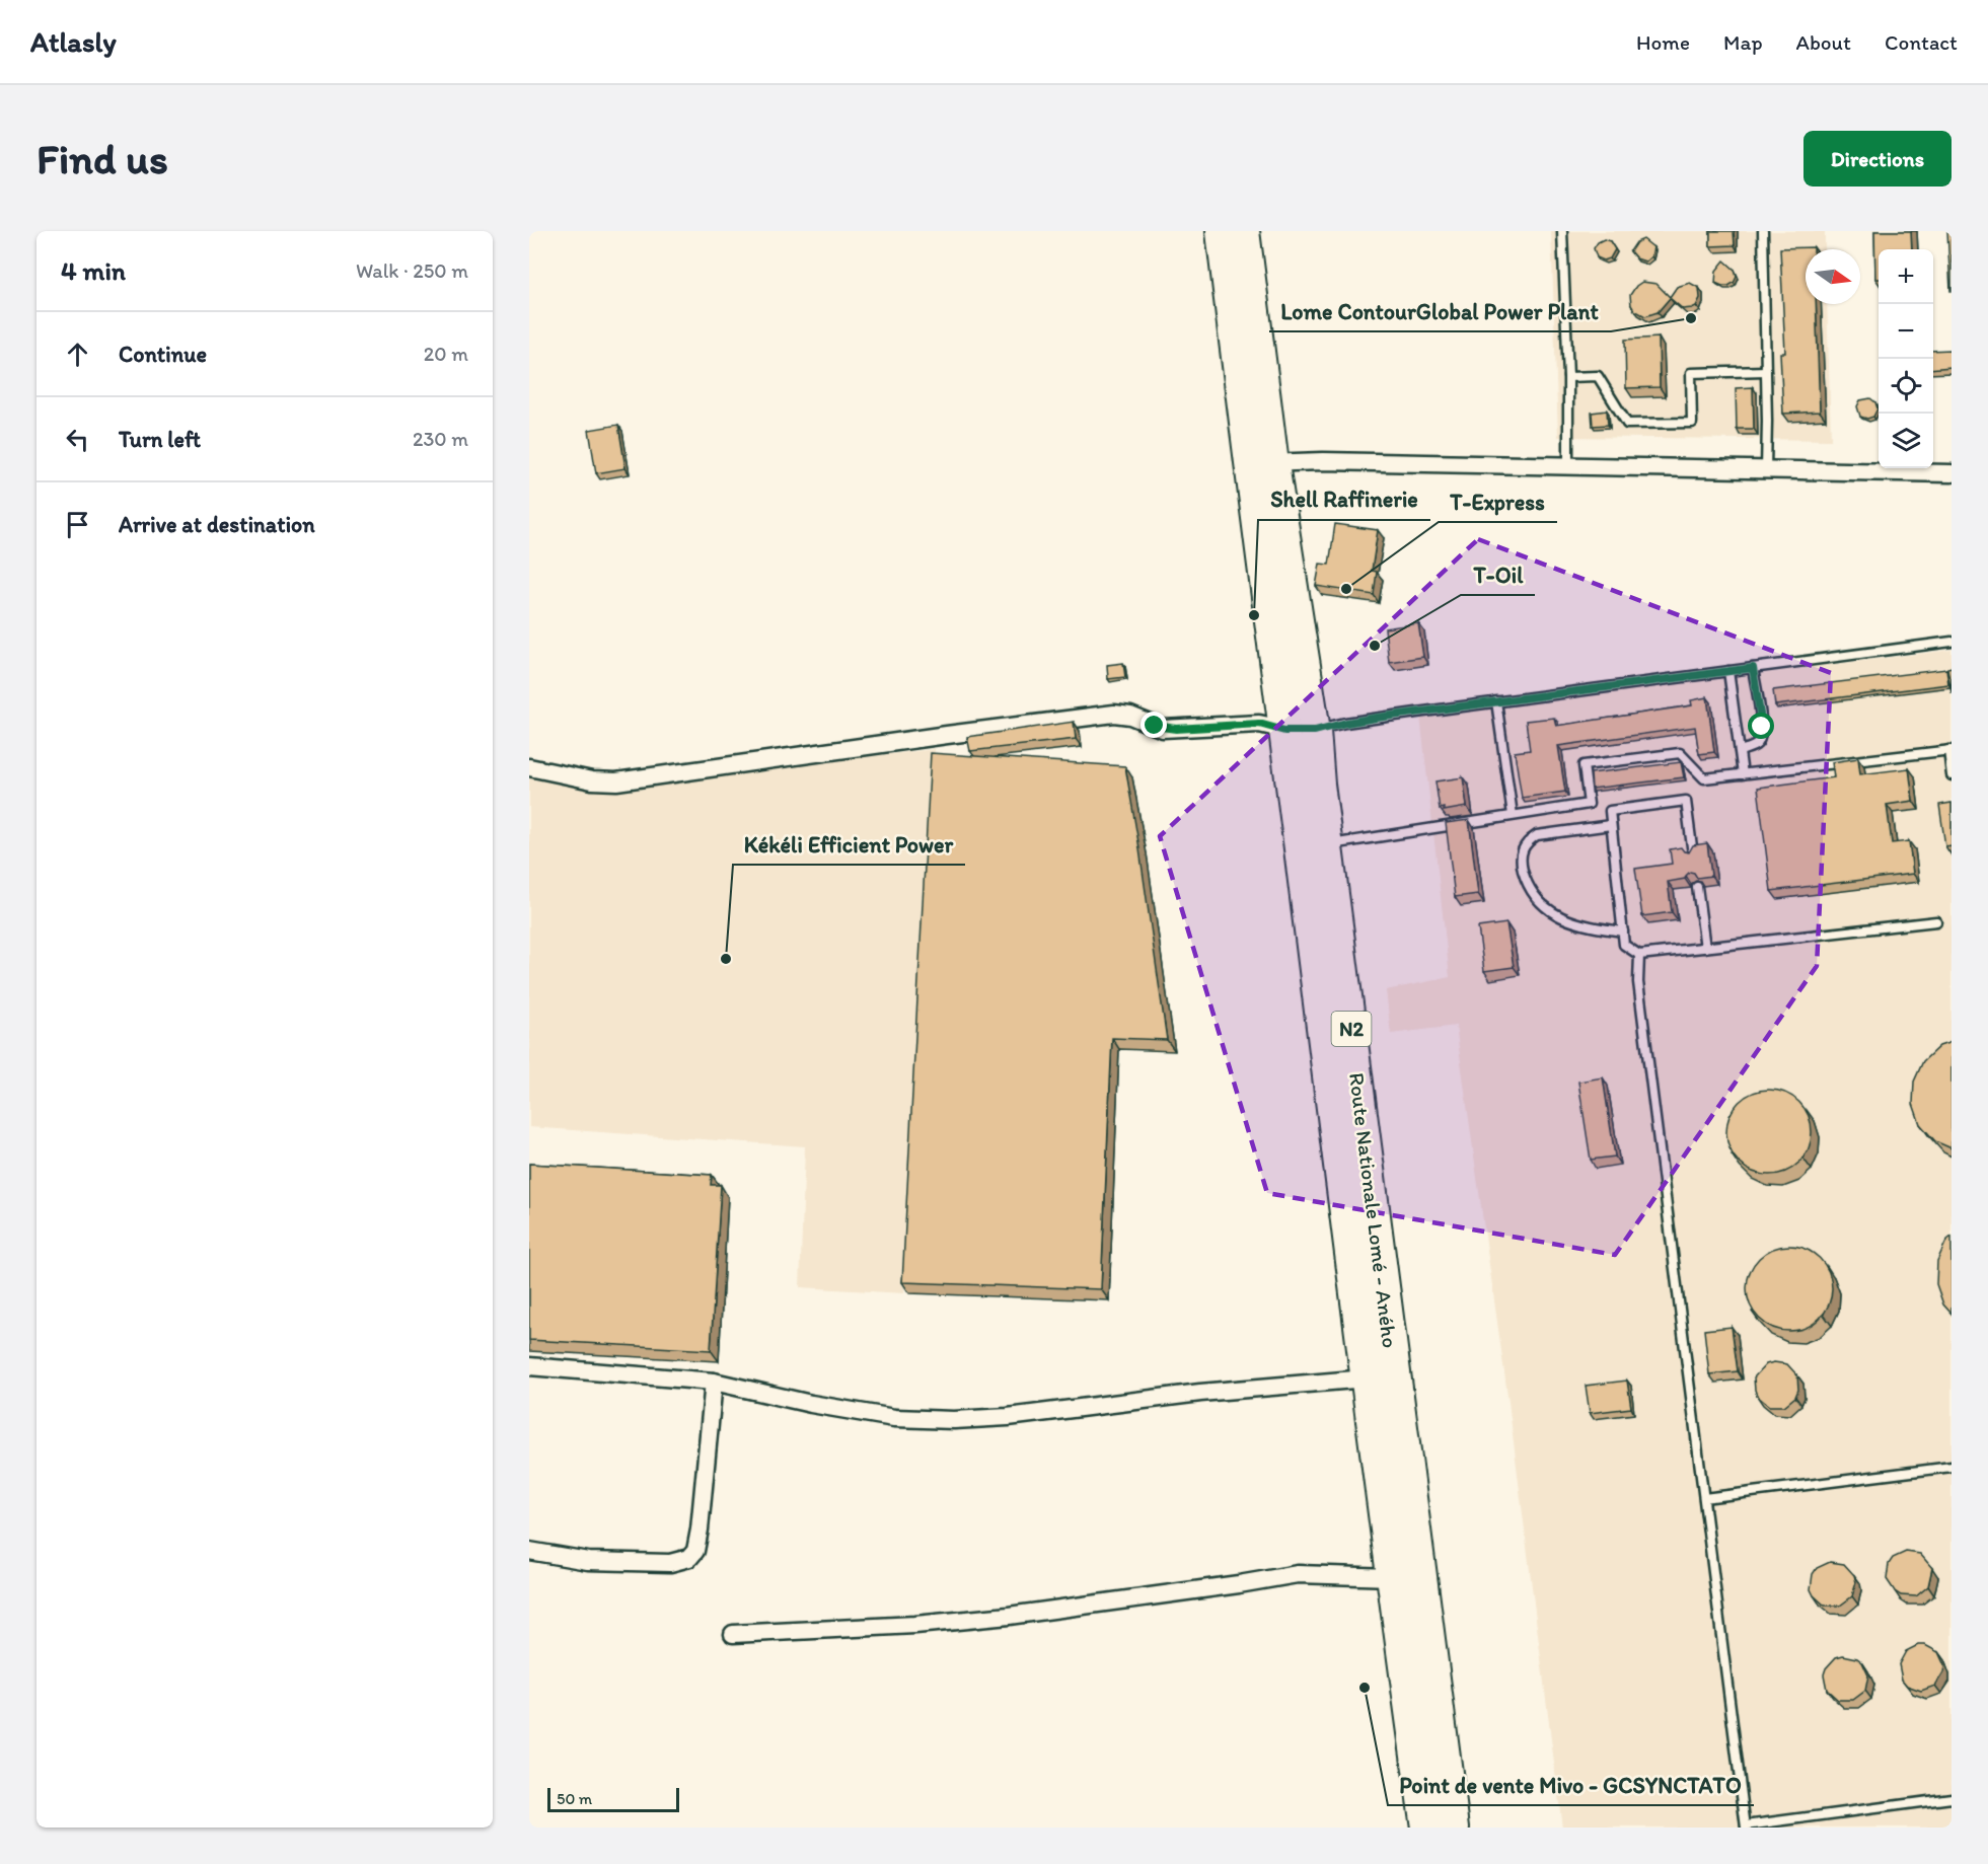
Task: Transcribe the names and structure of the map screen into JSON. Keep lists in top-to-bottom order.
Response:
{
  "streets": {
    "highway": ["N2", "Route Nationale Lomé - Aného"]
  },
  "places": [
    "Lome ContourGlobal Power Plant",
    "T-Express",
    "Shell Raffinerie",
    "T-Oil",
    "Kékéli Efficient Power",
    "Point de vente Mivo - GCSYNCTATO"
  ],
  "scale_bar": "50 m",
  "north": "right",
  "page": {
    "header": "Atlasly",
    "nav": [
      "Home",
      "Map",
      "About",
      "Contact"
    ],
    "buttons": "Directions",
    "title": "Find us",
    "heading": ["4 min", "Walk · 250 m"],
    "map_buttons": ["+", "−"],
    "list": [
      ["Continue", "20 m"],
      ["Turn left", "230 m"],
      "Arrive at destination"
    ],
    "scale": "50 m"
  }
}
